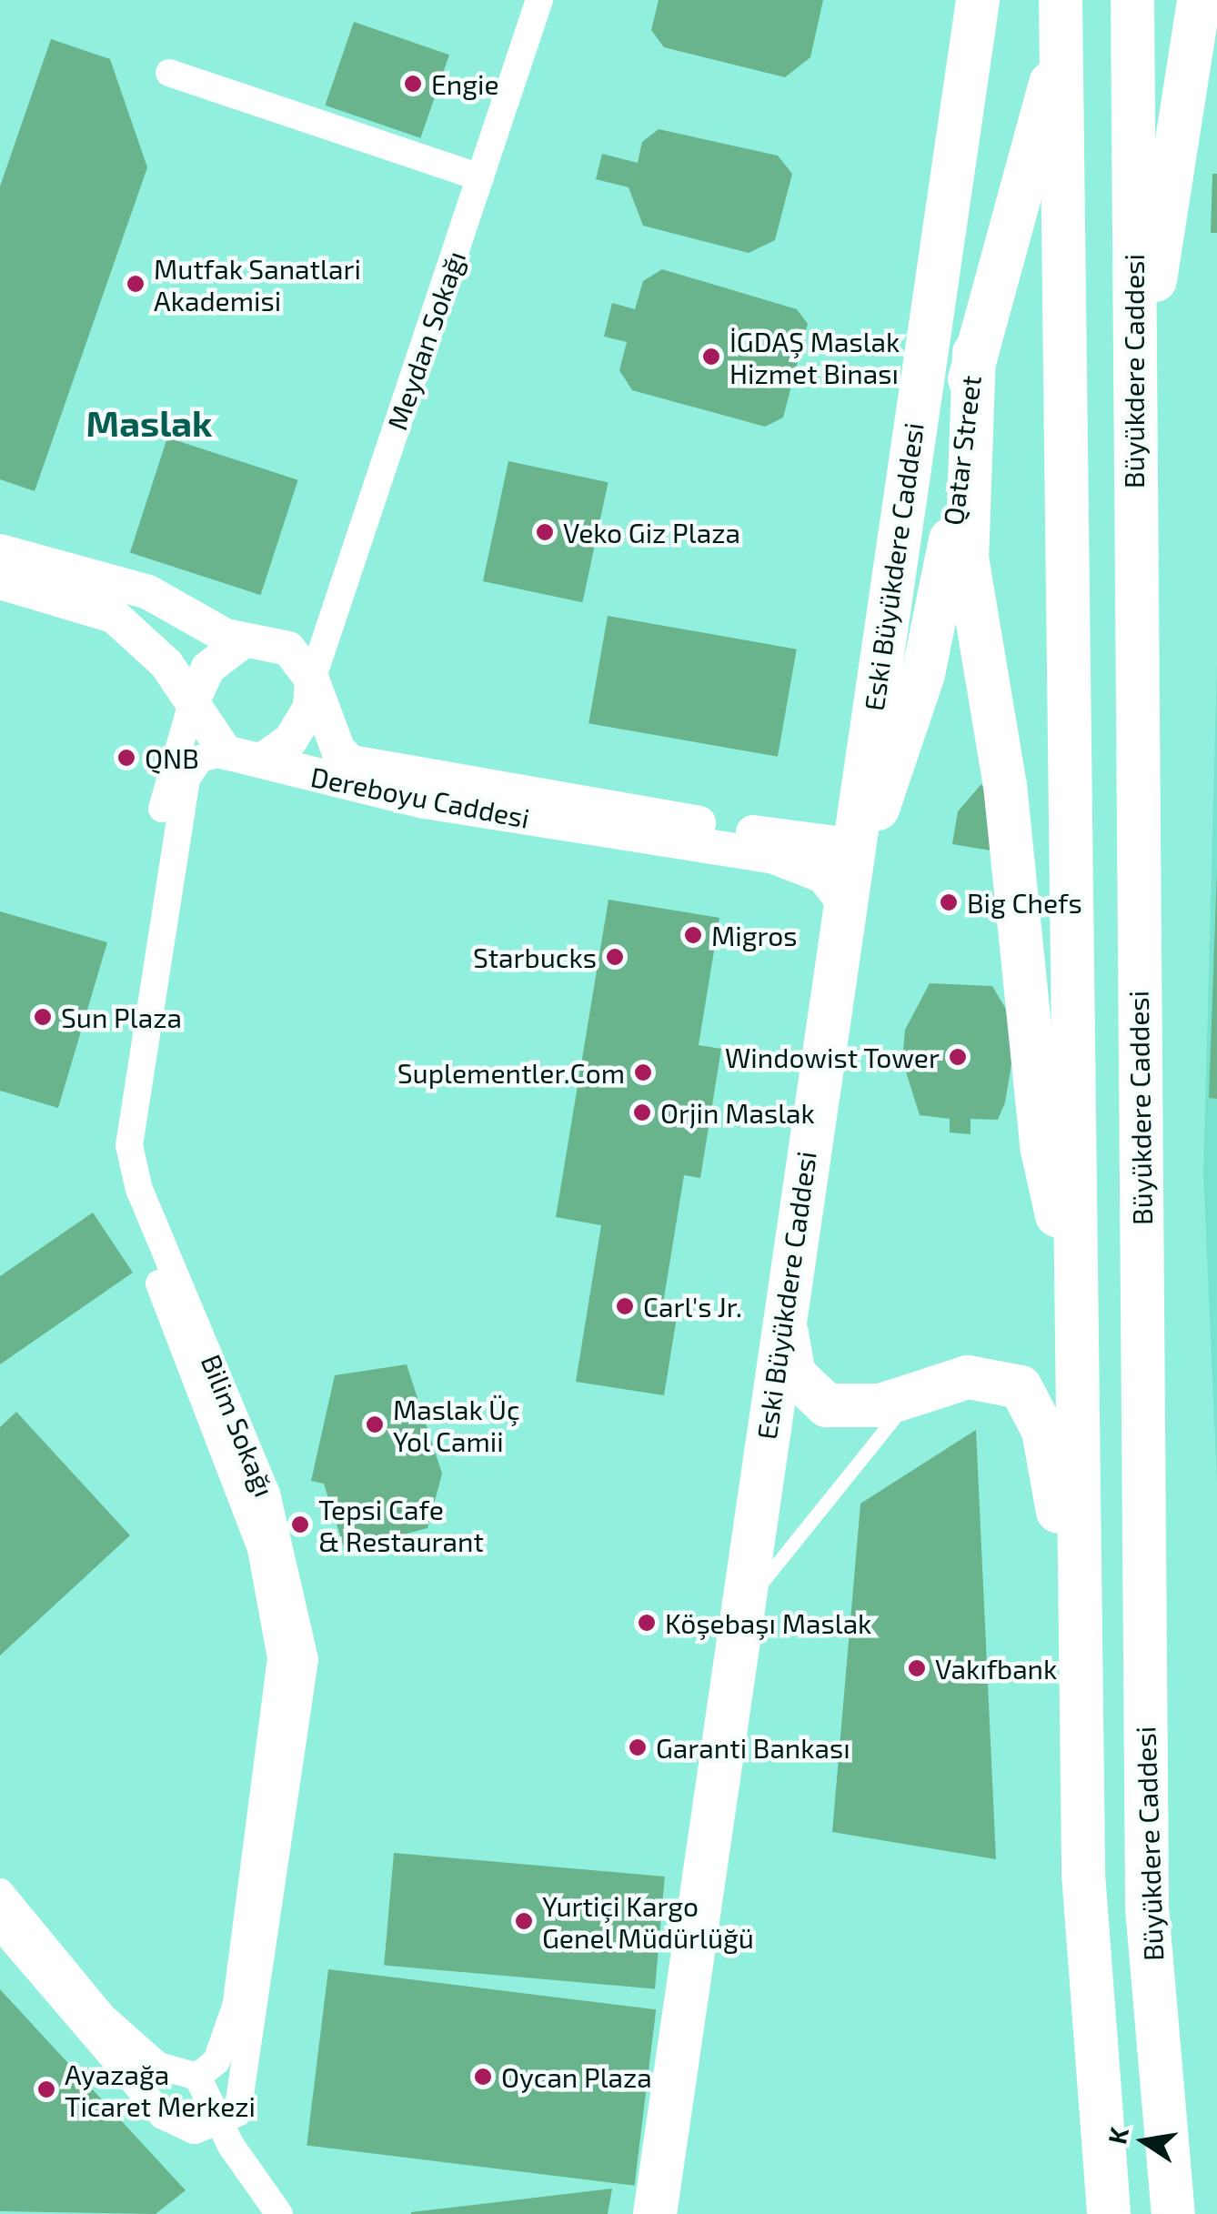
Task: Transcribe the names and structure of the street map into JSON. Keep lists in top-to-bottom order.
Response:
{
  "streets": {
    "main road": ["Büyükdere Caddesi", "Qatar Street", "Eski Büyükdere Caddesi"],
    "street": ["Meydan Sokağı", "Dereboyu Caddesi", "Bilim Sokağı"]
  },
  "crossings": [
    ["Meydan Sokağı", "Dereboyu Caddesi"],
    ["Meydan Sokağı", "Bilim Sokağı"],
    ["Qatar Street", "Eski Büyükdere Caddesi"],
    ["Qatar Street", "Dereboyu Caddesi"],
    ["Eski Büyükdere Caddesi", "Dereboyu Caddesi"],
    ["Dereboyu Caddesi", "Bilim Sokağı"]
  ],
  "districts": ["Maslak"],
  "places": [
    "Engie",
    "Mutfak Sanatlari Akademisi",
    "İGDAŞ Maslak Hizmet Binası",
    "Veko Giz Plaza",
    "QNB",
    "Big Chefs",
    "Migros",
    "Starbucks",
    "Sun Plaza",
    "Windowist Tower",
    "Suplementler.Com",
    "Orjin Maslak",
    "Carl's Jr.",
    "Maslak Üç Yol Camii",
    "Tepsi Cafe & Restaurant",
    "Köşebaşı Maslak",
    "Vakıfbank",
    "Garanti Bankası",
    "Yurtiçi Kargo Genel Müdürlüğü",
    "Oycan Plaza",
    "Ayazağa Ticaret Merkezi"
  ],
  "north": "left"
}
